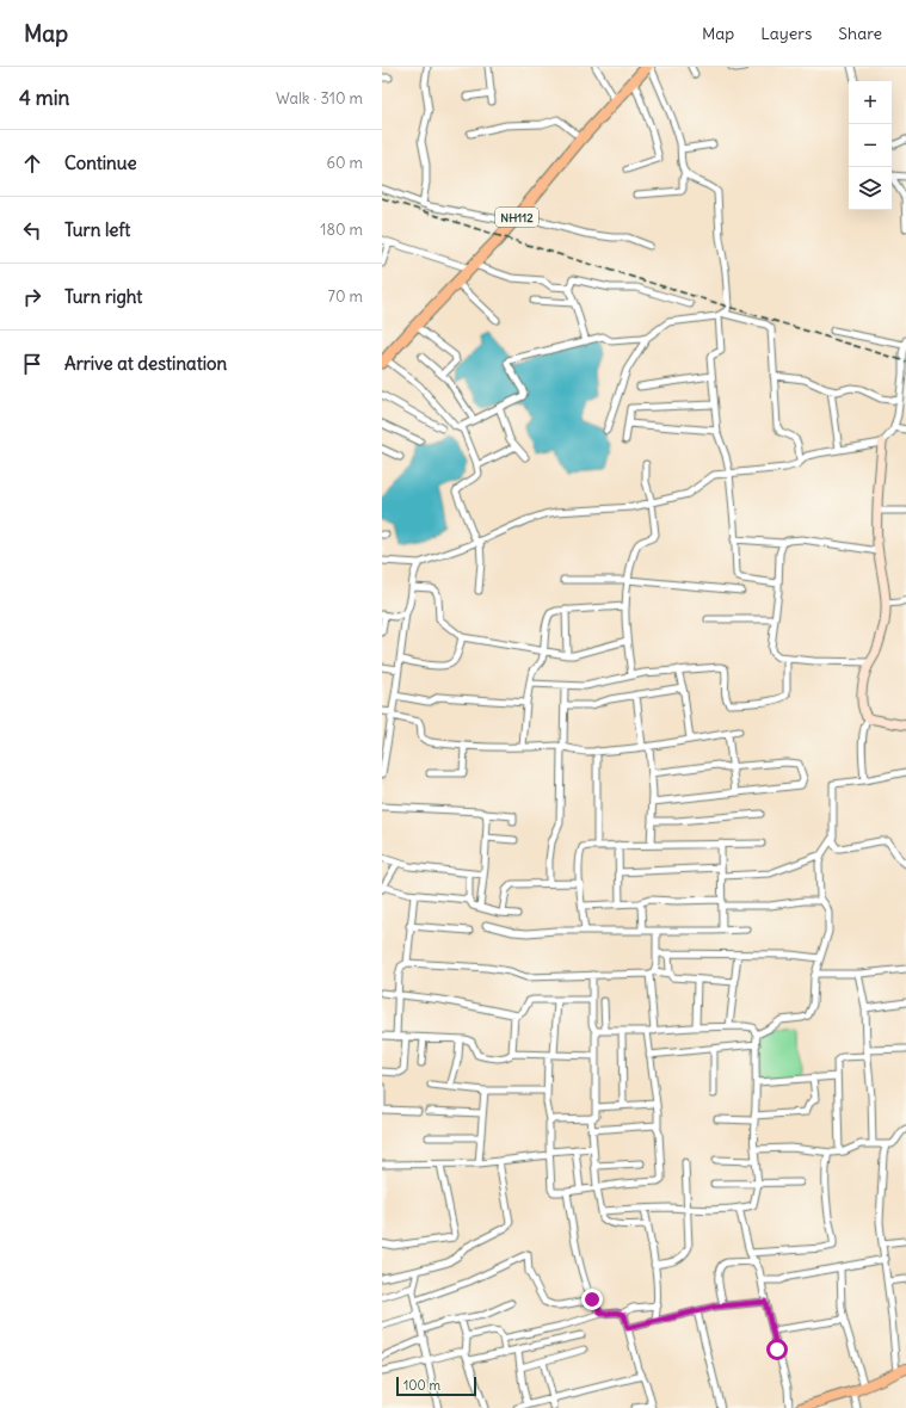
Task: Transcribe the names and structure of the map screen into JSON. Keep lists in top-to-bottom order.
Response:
{
  "streets": {
    "highway": ["NH112"]
  },
  "scale_bar": "100 m",
  "page": {
    "header": "Map",
    "nav": ["Map", "Layers", "Share"],
    "heading": ["4 min", "Walk · 310 m"],
    "map_buttons": ["+", "−"],
    "list": [
      ["Continue", "60 m"],
      ["Turn left", "180 m"],
      ["Turn right", "70 m"],
      "Arrive at destination"
    ],
    "scale": "100 m"
  }
}
